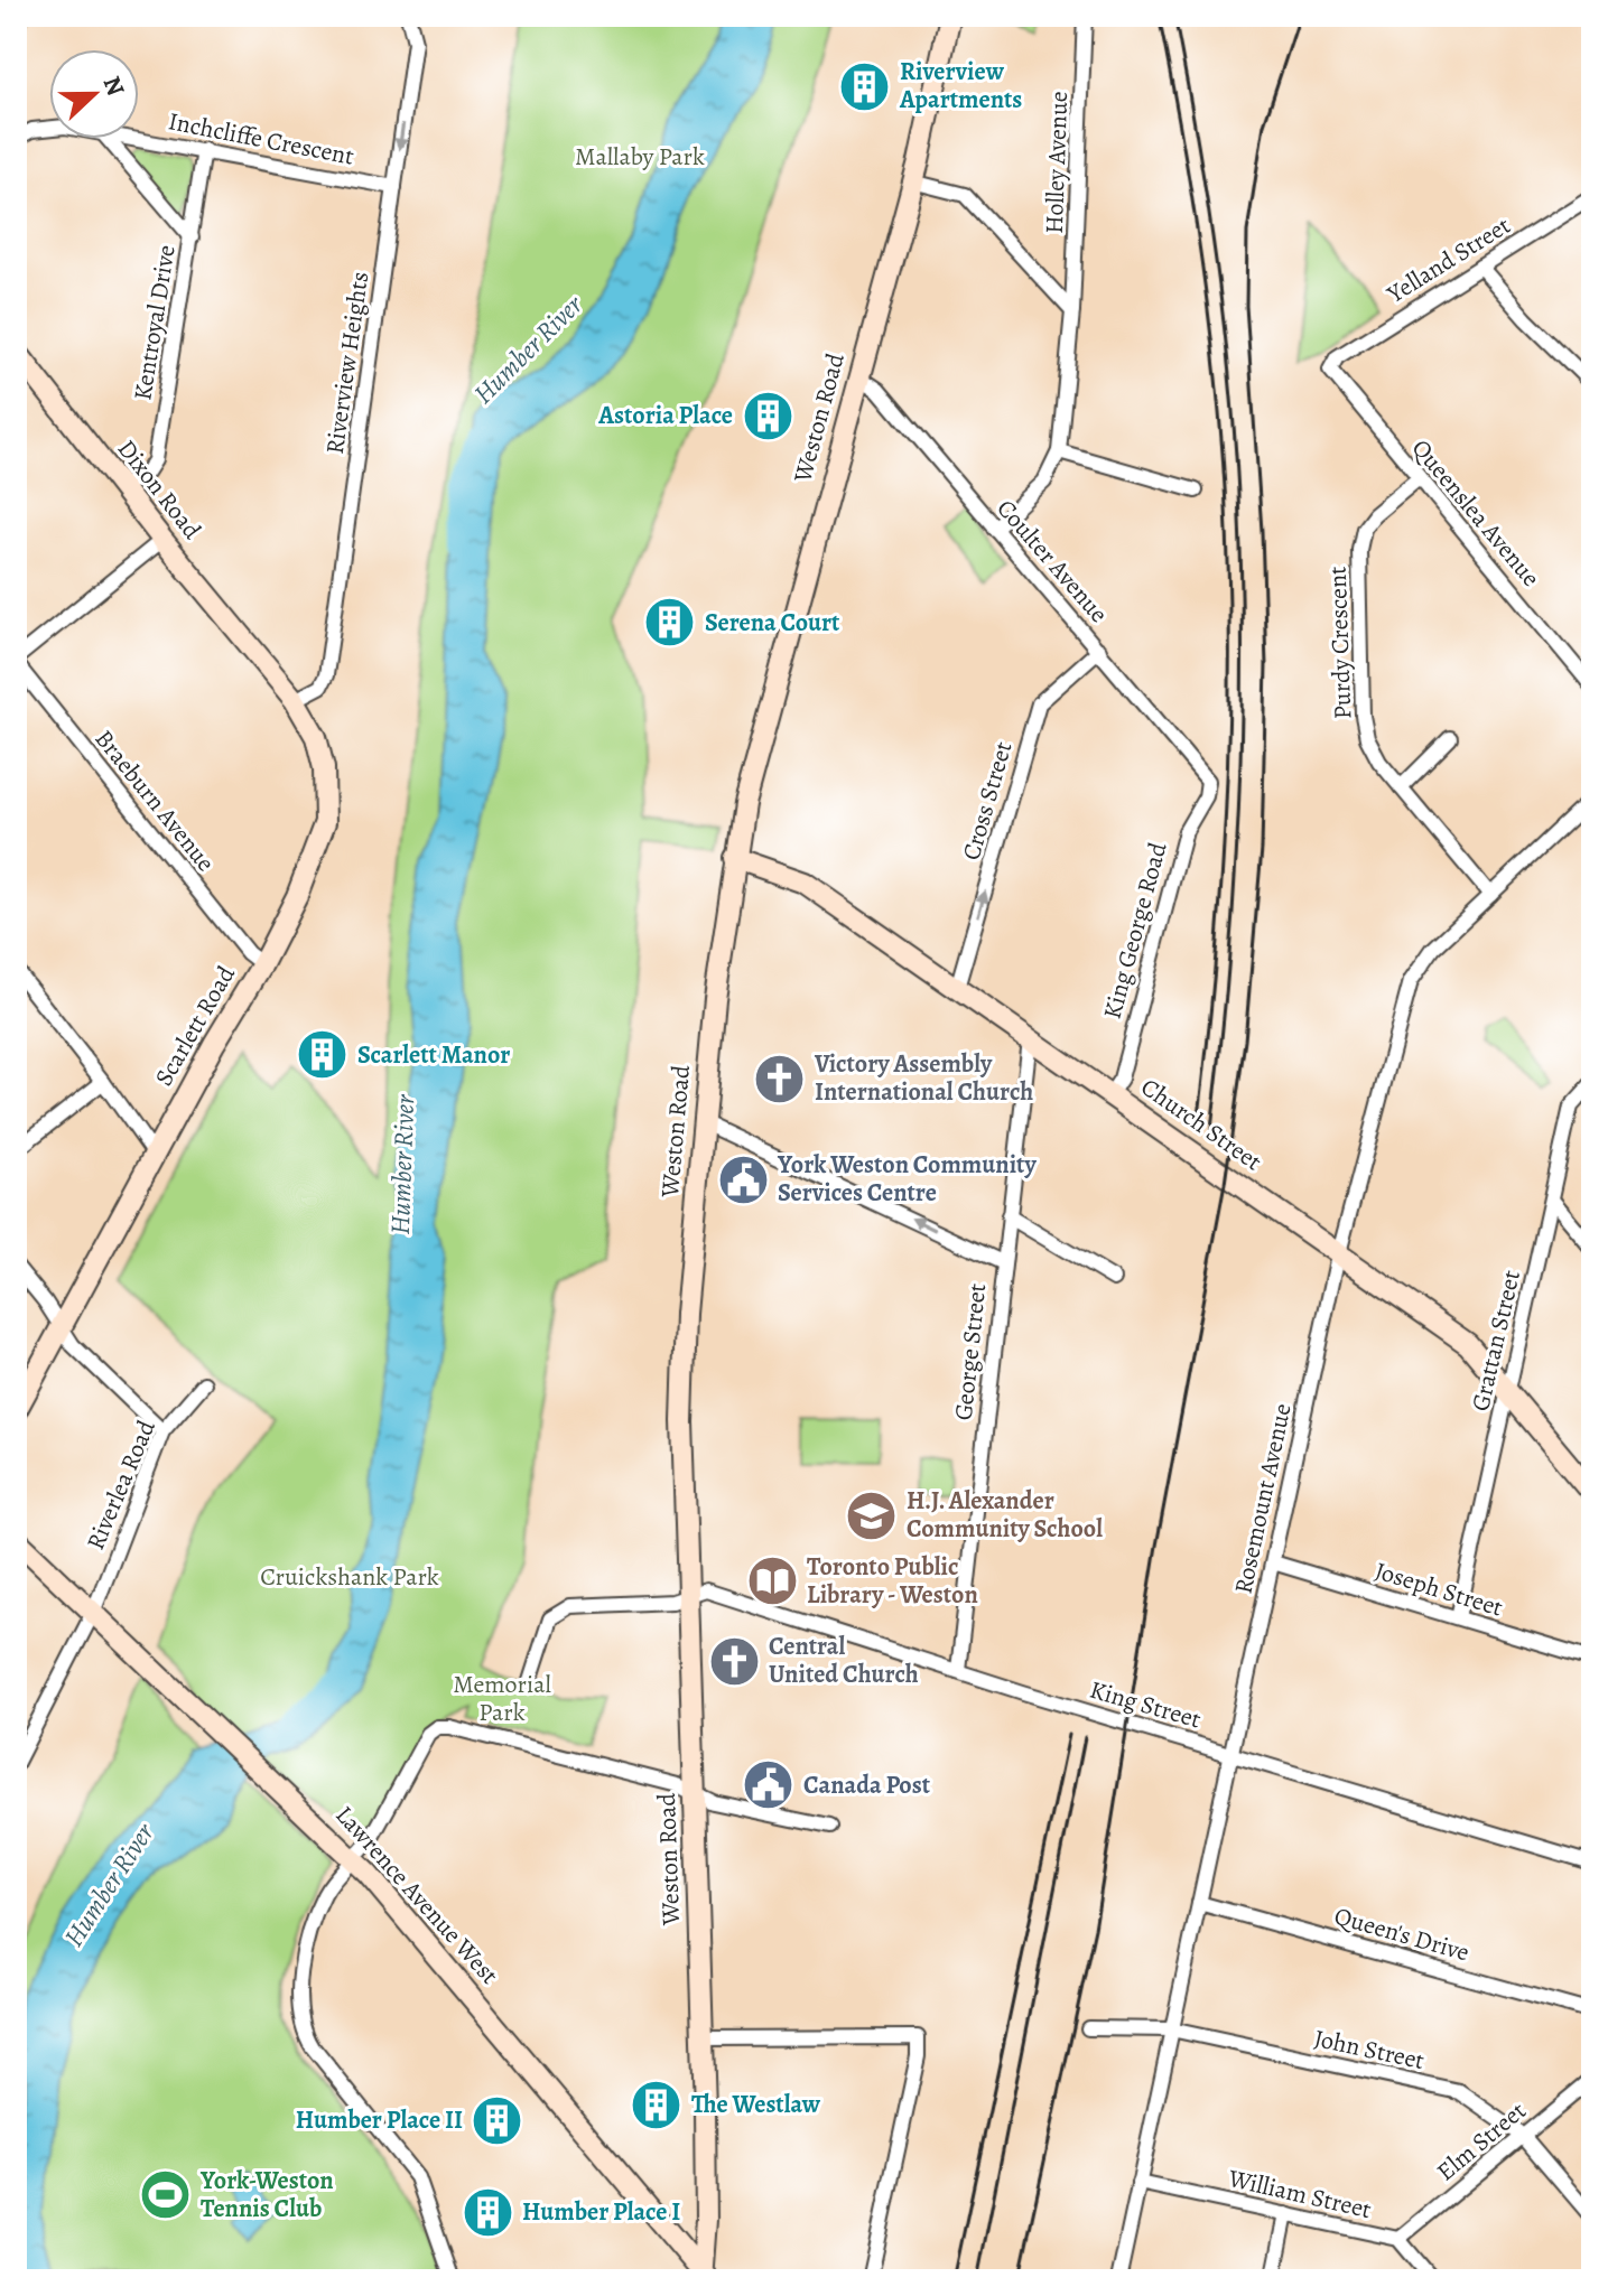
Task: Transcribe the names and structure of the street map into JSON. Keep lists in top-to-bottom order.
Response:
{
  "streets": {
    "main road": [
      "Weston Road",
      "Dixon Road",
      "Scarlett Road",
      "Church Street",
      "Lawrence Avenue West"
    ],
    "street": [
      "Inchcliffe Crescent",
      "Holley Avenue",
      "Yelland Street",
      "Kentroyal Drive",
      "Riverview Heights",
      "Queenslea Avenue",
      "Coulter Avenue",
      "Purdy Crescent",
      "Braeburn Avenue",
      "Cross Street",
      "King George Road",
      "Grattan Street",
      "George Street",
      "Riverlea Road",
      "Rosemount Avenue",
      "Joseph Street",
      "King Street",
      "Queen's Drive",
      "John Street",
      "Elm Street",
      "William Street"
    ]
  },
  "crossings": [
    ["Inchcliffe Crescent", "Kentroyal Drive"],
    ["Inchcliffe Crescent", "Riverview Heights"],
    ["Yelland Street", "Queenslea Avenue"],
    ["Kentroyal Drive", "Dixon Road"],
    ["Riverview Heights", "Scarlett Road"],
    ["Weston Road", "Coulter Avenue"],
    ["Weston Road", "Church Street"],
    ["Weston Road", "King Street"],
    ["Weston Road", "Lawrence Avenue West"],
    ["Dixon Road", "Scarlett Road"],
    ["Queenslea Avenue", "Purdy Crescent"],
    ["Coulter Avenue", "Cross Street"],
    ["Coulter Avenue", "King George Road"],
    ["Purdy Crescent", "Rosemount Avenue"],
    ["Braeburn Avenue", "Scarlett Road"],
    ["Cross Street", "Church Street"],
    ["King George Road", "Church Street"],
    ["Church Street", "Grattan Street"],
    ["Church Street", "George Street"],
    ["Church Street", "Rosemount Avenue"],
    ["Grattan Street", "Joseph Street"],
    ["George Street", "King Street"],
    ["Riverlea Road", "Lawrence Avenue West"],
    ["Rosemount Avenue", "Joseph Street"],
    ["Rosemount Avenue", "King Street"],
    ["Rosemount Avenue", "Queen's Drive"],
    ["Rosemount Avenue", "John Street"],
    ["Rosemount Avenue", "William Street"],
    ["John Street", "Elm Street"],
    ["Elm Street", "William Street"]
  ],
  "one_way": ["Cross Street"],
  "water": ["Humber River"],
  "parks": ["Mallaby Park", "Cruickshank Park", "Memorial Park"],
  "places": {
    "building": [
      "Riverview Apartments",
      "Astoria Place",
      "Serena Court",
      "Scarlett Manor",
      "The Westlaw",
      "Humber Place II",
      "Humber Place I"
    ],
    "church": ["Victory Assembly International Church", "Central United Church"],
    "public building": ["York Weston Community Services Centre", "Canada Post"],
    "school or university": ["H.J. Alexander Community School"],
    "library": ["Toronto Public Library - Weston"],
    "sports": ["York-Weston Tennis Club"]
  },
  "north": "right"
}
